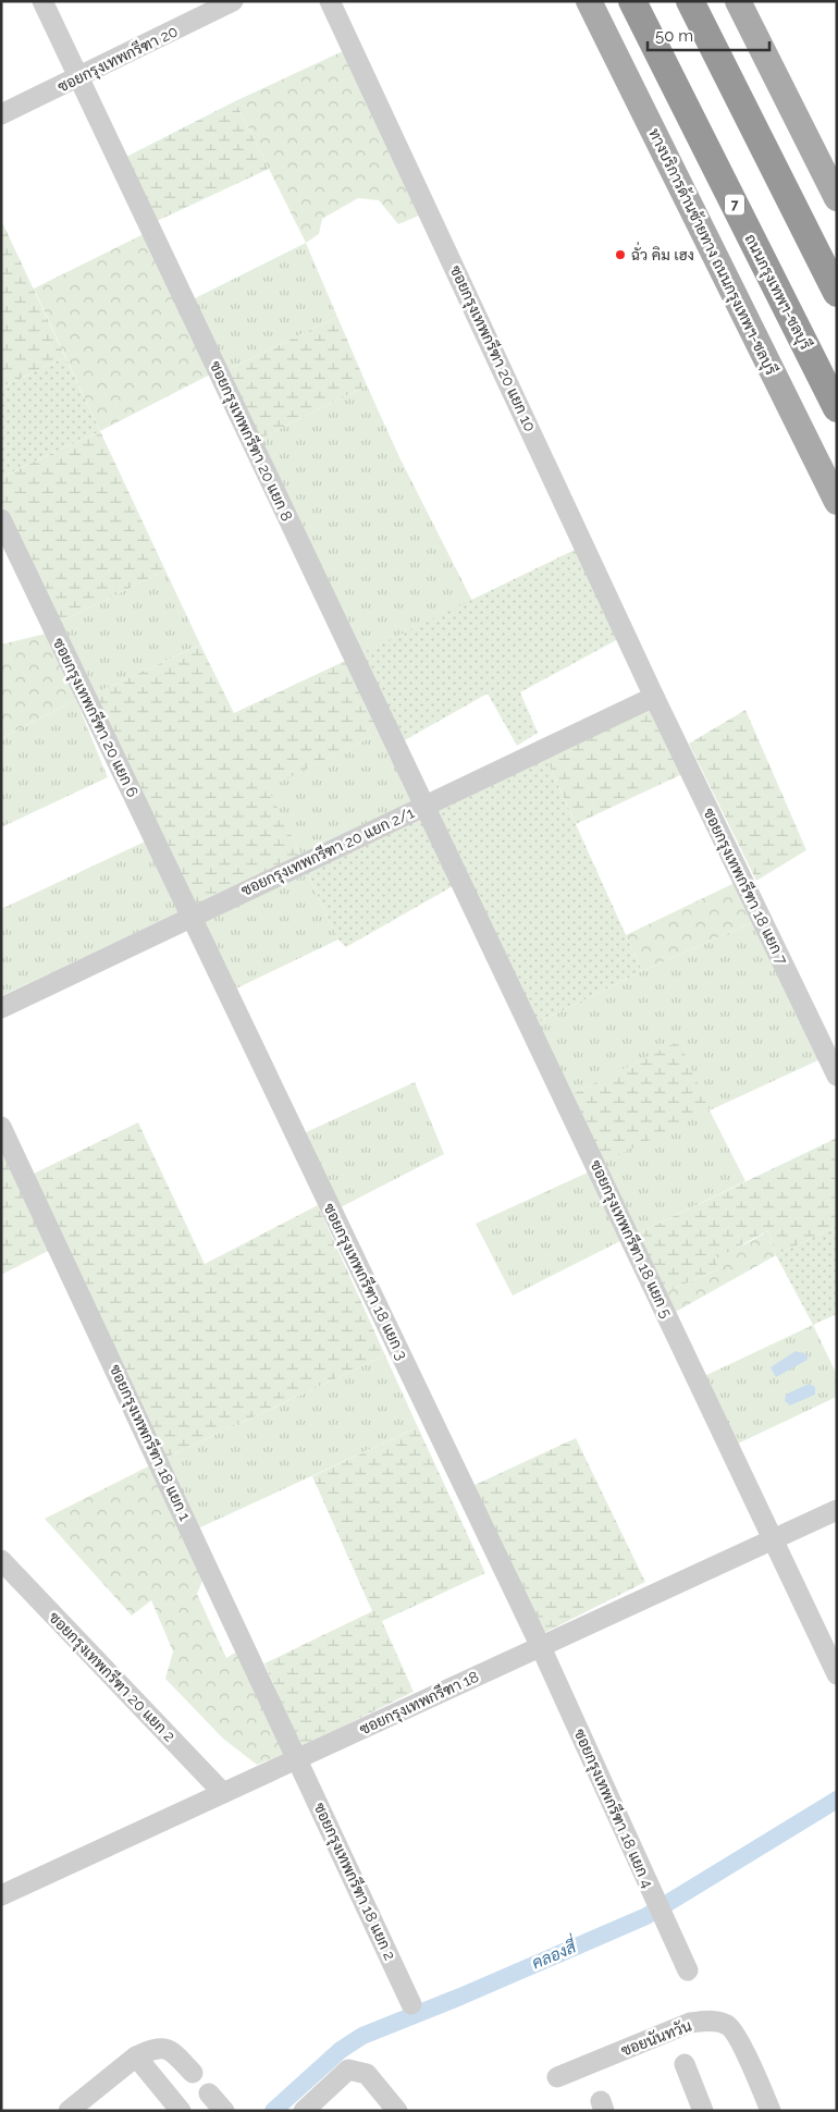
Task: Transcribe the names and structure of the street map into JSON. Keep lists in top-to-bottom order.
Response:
{
  "streets": {
    "highway": ["7", "ถนนกรุงเทพฯ-ชลบุรี"],
    "main road": ["ทางบริการด้านซ้ายทาง ถนนกรุงเทพฯ-ชลบุรี"],
    "street": [
      "ซอยกรุงเทพกรีฑา 20",
      "ซอยกรุงเทพกรีฑา 20 แยก 10",
      "ซอยกรุงเทพกรีฑา 20 แยก 8",
      "ซอยกรุงเทพกรีฑา 20 แยก 6",
      "ซอยกรุงเทพกรีฑา 20 แยก 2/1",
      "ซอยกรุงเทพกรีฑา 18 แยก 7",
      "ซอยกรุงเทพกรีฑา 18 แยก 5",
      "ซอยกรุงเทพกรีฑา 18 แยก 3",
      "ซอยกรุงเทพกรีฑา 18 แยก 1",
      "ซอยกรุงเทพกรีฑา 20 แยก 2",
      "ซอยกรุงเทพกรีฑา 18",
      "ซอยกรุงเทพกรีฑา 18 แยก 4",
      "ซอยกรุงเทพกรีฑา 18 แยก 2",
      "ซอยนันทวัน"
    ]
  },
  "crossings": [
    ["ซอยกรุงเทพกรีฑา 20", "ซอยกรุงเทพกรีฑา 20 แยก 8"],
    ["ซอยกรุงเทพกรีฑา 20 แยก 10", "ซอยกรุงเทพกรีฑา 20 แยก 2/1"],
    ["ซอยกรุงเทพกรีฑา 20 แยก 10", "ซอยกรุงเทพกรีฑา 18 แยก 7"],
    ["ซอยกรุงเทพกรีฑา 20 แยก 8", "ซอยกรุงเทพกรีฑา 20 แยก 2/1"],
    ["ซอยกรุงเทพกรีฑา 20 แยก 8", "ซอยกรุงเทพกรีฑา 18 แยก 5"],
    ["ซอยกรุงเทพกรีฑา 20 แยก 6", "ซอยกรุงเทพกรีฑา 20 แยก 2/1"],
    ["ซอยกรุงเทพกรีฑา 20 แยก 6", "ซอยกรุงเทพกรีฑา 18 แยก 3"],
    ["ซอยกรุงเทพกรีฑา 20 แยก 2/1", "ซอยกรุงเทพกรีฑา 18 แยก 7"],
    ["ซอยกรุงเทพกรีฑา 20 แยก 2/1", "ซอยกรุงเทพกรีฑา 18 แยก 5"],
    ["ซอยกรุงเทพกรีฑา 20 แยก 2/1", "ซอยกรุงเทพกรีฑา 18 แยก 3"],
    ["ซอยกรุงเทพกรีฑา 18 แยก 5", "ซอยกรุงเทพกรีฑา 18"],
    ["ซอยกรุงเทพกรีฑา 18 แยก 3", "ซอยกรุงเทพกรีฑา 18"],
    ["ซอยกรุงเทพกรีฑา 18 แยก 3", "ซอยกรุงเทพกรีฑา 18 แยก 4"],
    ["ซอยกรุงเทพกรีฑา 18 แยก 1", "ซอยกรุงเทพกรีฑา 18"],
    ["ซอยกรุงเทพกรีฑา 18 แยก 1", "ซอยกรุงเทพกรีฑา 18 แยก 2"],
    ["ซอยกรุงเทพกรีฑา 20 แยก 2", "ซอยกรุงเทพกรีฑา 18"],
    ["ซอยกรุงเทพกรีฑา 18", "ซอยกรุงเทพกรีฑา 18 แยก 4"],
    ["ซอยกรุงเทพกรีฑา 18", "ซอยกรุงเทพกรีฑา 18 แยก 2"]
  ],
  "water": ["คลองสี่"],
  "places": ["ฉั่ว คิม เฮง"],
  "scale_bar": "50 m"
}
